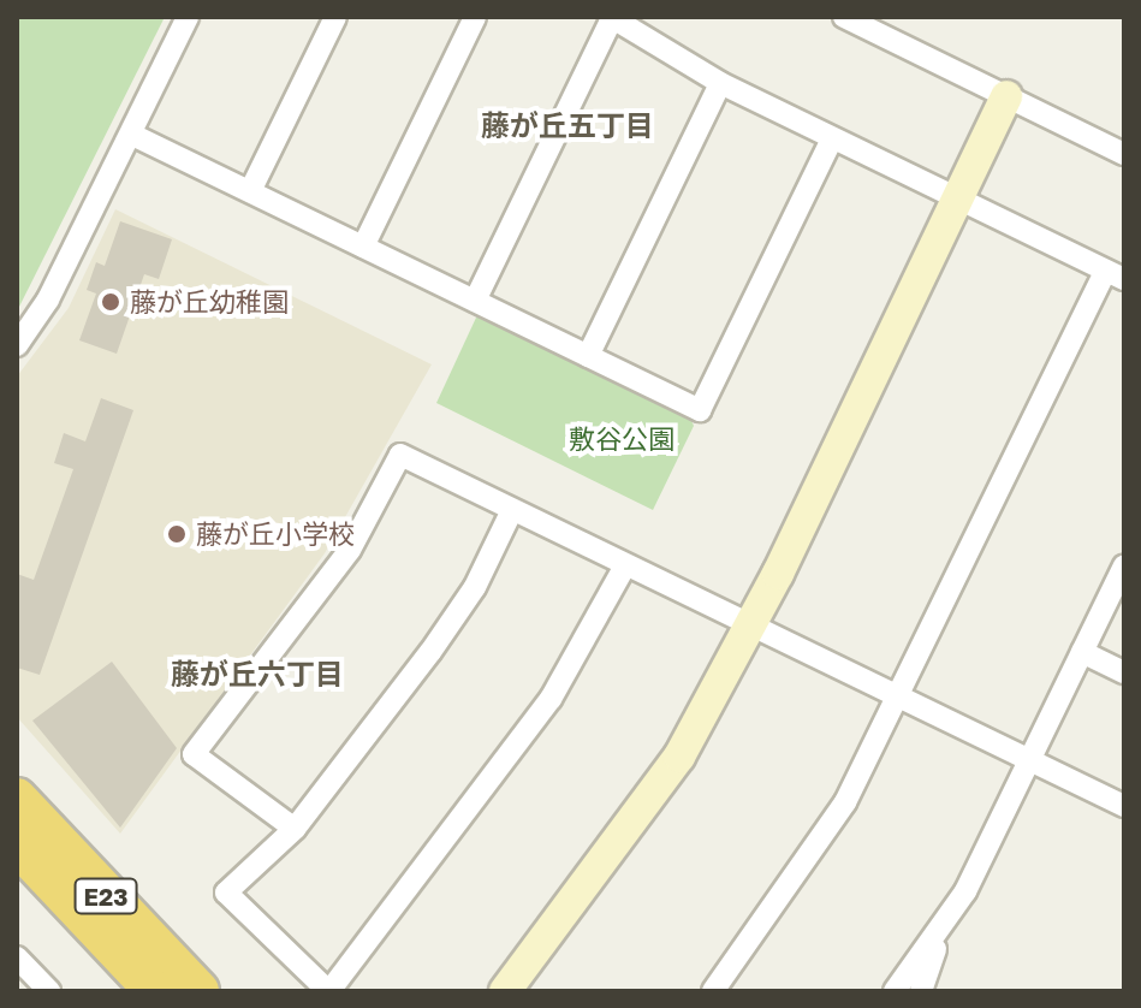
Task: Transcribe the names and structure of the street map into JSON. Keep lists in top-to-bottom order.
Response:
{
  "streets": {
    "highway": ["E23"]
  },
  "districts": ["藤が丘五丁目", "藤が丘六丁目"],
  "parks": ["敷谷公園"],
  "places": ["藤が丘幼稚園", "藤が丘小学校"]
}
